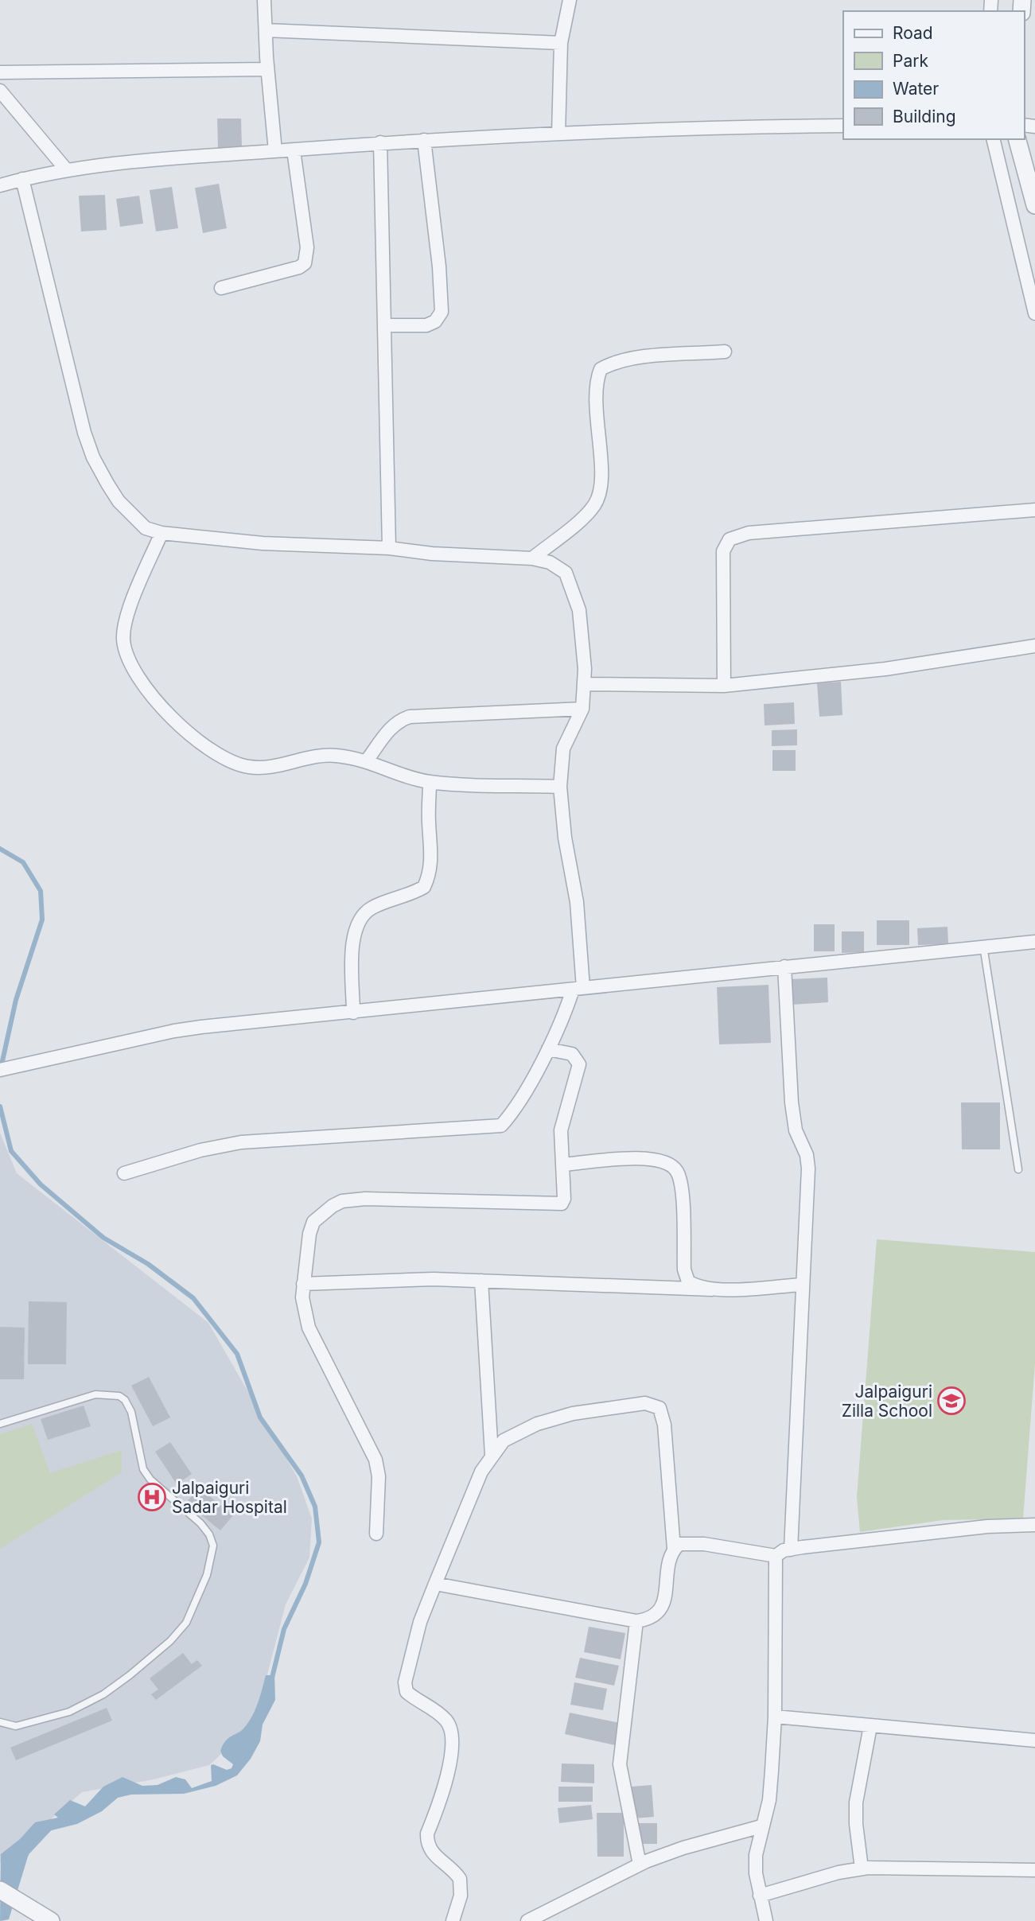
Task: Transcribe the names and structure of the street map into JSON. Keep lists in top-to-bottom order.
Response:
{
  "places": {
    "school or university": ["Jalpaiguri Zilla School"],
    "hospital": ["Jalpaiguri Sadar Hospital"]
  },
  "legend": [
    "Road",
    "Park",
    "Water",
    "Building"
  ]
}
